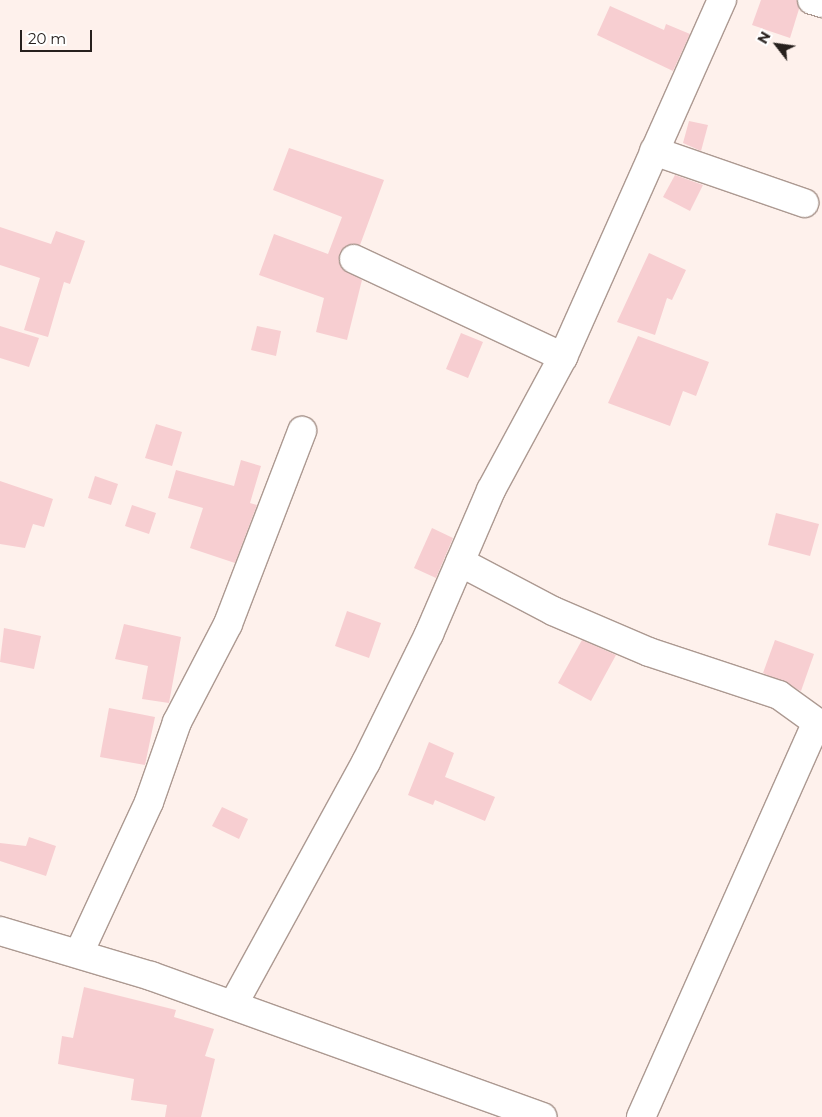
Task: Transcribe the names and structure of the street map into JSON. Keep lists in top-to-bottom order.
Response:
{
  "scale_bar": "20 m",
  "north": "top left"
}
